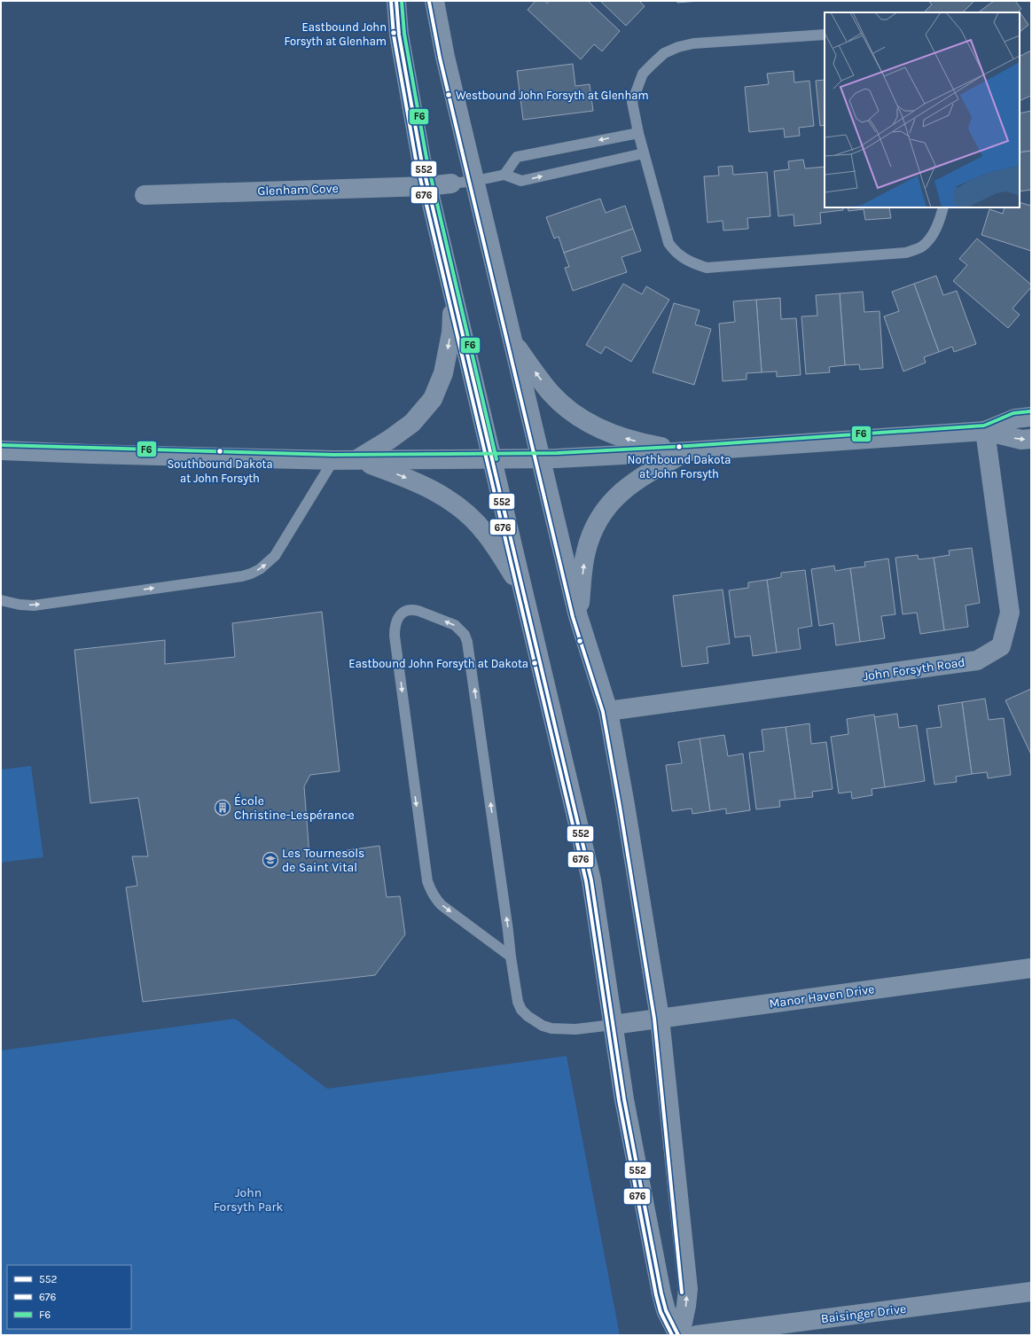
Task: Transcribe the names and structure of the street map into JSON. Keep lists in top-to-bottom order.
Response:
{
  "streets": {
    "street": [
      "Glenham Cove",
      "John Forsyth Road",
      "Manor Haven Drive",
      "Baisinger Drive"
    ]
  },
  "parks": ["John Forsyth Park"],
  "places": {
    "other": [
      "Eastbound John Forsyth at Glenham",
      "Westbound John Forsyth at Glenham",
      "Northbound Dakota at John Forsyth",
      "Southbound Dakota at John Forsyth",
      "Eastbound John Forsyth at Dakota"
    ],
    "building": ["École Christine-Lespérance"],
    "school or university": ["Les Tournesols de Saint Vital"]
  },
  "lines": ["transit line 552", "transit line 676", "transit line F6"],
  "legend": ["552", "676", "F6"]
}
